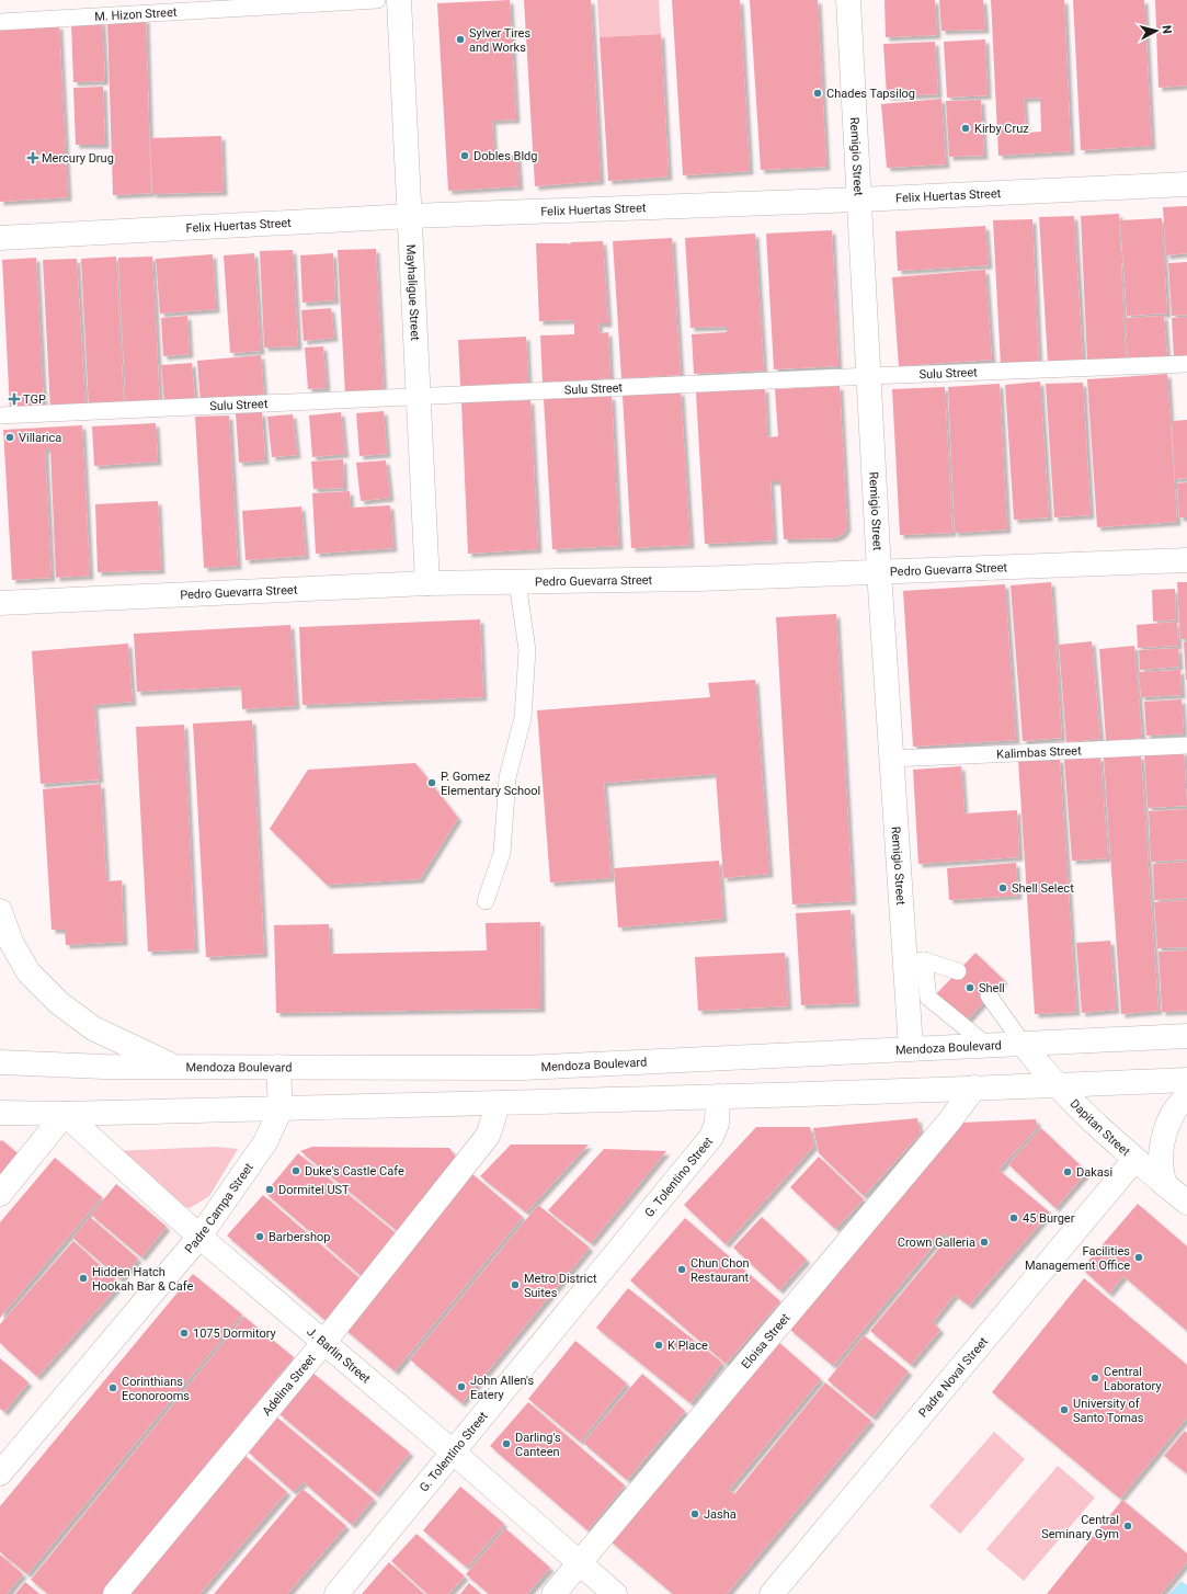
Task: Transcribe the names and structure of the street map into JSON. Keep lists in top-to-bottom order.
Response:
{
  "streets": {
    "street": [
      "Remigio Street",
      "Felix Huertas Street",
      "Mayhaligue Street",
      "Pedro Guevarra Street",
      "Mendoza Boulevard",
      "Dapitan Street",
      "G. Tolentino Street",
      "Padre Campa Street",
      "Eloisa Street",
      "J. Barlin Street",
      "Padre Noval Street",
      "Adelina Street"
    ],
    "lane": ["M. Hizon Street", "Sulu Street", "Kalimbas Street"]
  },
  "crossings": [
    ["Remigio Street", "Felix Huertas Street"],
    ["Remigio Street", "Sulu Street"],
    ["Remigio Street", "Pedro Guevarra Street"],
    ["Remigio Street", "Kalimbas Street"],
    ["Remigio Street", "Mendoza Boulevard"],
    ["Felix Huertas Street", "Mayhaligue Street"],
    ["Mayhaligue Street", "Sulu Street"],
    ["Mayhaligue Street", "Pedro Guevarra Street"],
    ["Mendoza Boulevard", "Dapitan Street"],
    ["Mendoza Boulevard", "Padre Campa Street"],
    ["Dapitan Street", "Padre Noval Street"],
    ["G. Tolentino Street", "J. Barlin Street"],
    ["Padre Campa Street", "J. Barlin Street"],
    ["Eloisa Street", "J. Barlin Street"],
    ["J. Barlin Street", "Adelina Street"]
  ],
  "places": {
    "other": [
      "Sylver Tires and Works",
      "Chades Tapsilog",
      "Kirby Cruz",
      "Dobles Bldg",
      "Villarica",
      "P. Gomez Elementary School",
      "Shell Select",
      "Shell",
      "Duke's Castle Cafe",
      "Dakasi",
      "Dormitel UST",
      "45 Burger",
      "Barbershop",
      "Crown Galleria",
      "Facilities Management Office",
      "Chun Chon Restaurant",
      "Hidden Hatch Hookah Bar & Cafe",
      "Metro District Suites",
      "1075 Dormitory",
      "K Place",
      "Central Laboratory",
      "John Allen's Eatery",
      "Corinthians Econorooms",
      "University of Santo Tomas",
      "Darling's Canteen",
      "Jasha",
      "Central Seminary Gym"
    ],
    "health": ["Mercury Drug", "TGP"]
  },
  "north": "right"
}
